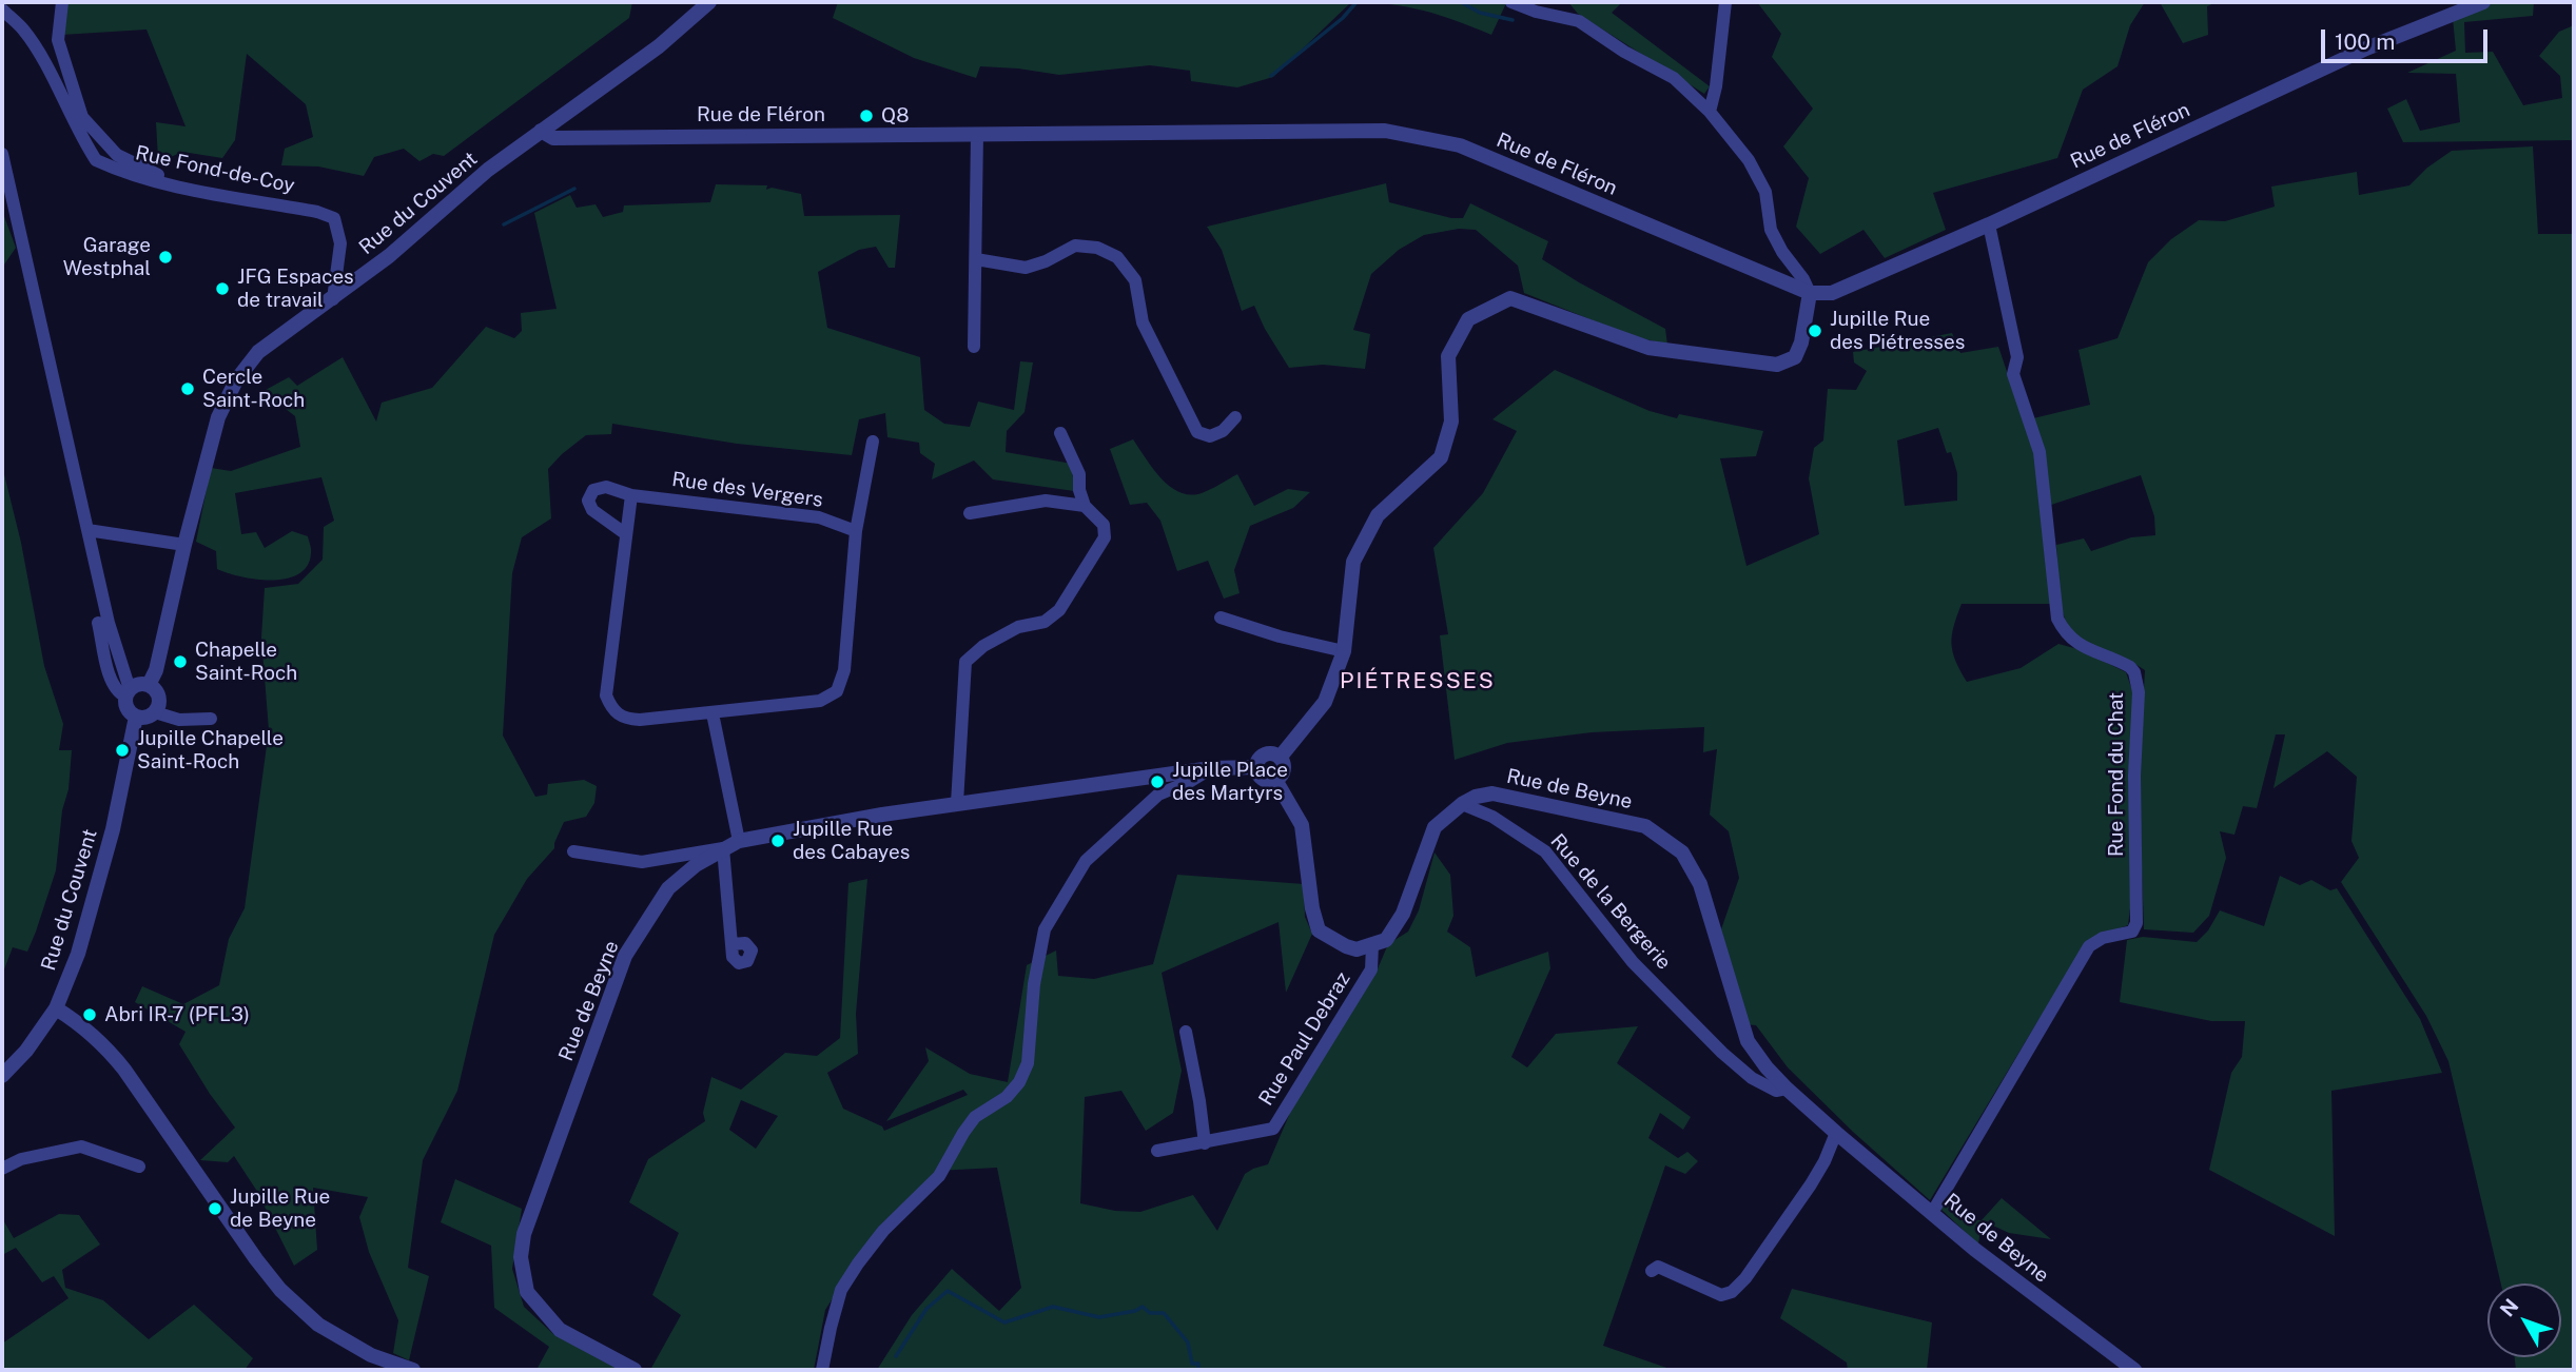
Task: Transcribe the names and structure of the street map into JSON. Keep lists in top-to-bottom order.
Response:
{
  "streets": {
    "street": [
      "Rue de Fléron",
      "Rue Fond-de-Coy",
      "Rue du Couvent",
      "Rue des Vergers",
      "Rue Fond du Chat",
      "Rue de Beyne",
      "Rue de la Bergerie",
      "Rue Paul Debraz"
    ]
  },
  "crossings": [
    ["Rue de Fléron", "Rue du Couvent"],
    ["Rue de Fléron", "Rue Fond du Chat"],
    ["Rue Fond-de-Coy", "Rue du Couvent"],
    ["Rue Fond du Chat", "Rue de Beyne"],
    ["Rue de Beyne", "Rue de la Bergerie"],
    ["Rue de Beyne", "Rue Paul Debraz"]
  ],
  "districts": ["PIÉTRESSES"],
  "places": [
    "Q8",
    "Garage Westphal",
    "JFG Espaces de travail",
    "Jupille Rue des Piétresses",
    "Cercle Saint-Roch",
    "Chapelle Saint-Roch",
    "Jupille Chapelle Saint-Roch",
    "Jupille Place des Martyrs",
    "Jupille Rue des Cabayes",
    "Abri IR-7 (PFL3)",
    "Jupille Rue de Beyne"
  ],
  "scale_bar": "100 m",
  "north": "top left"
}
